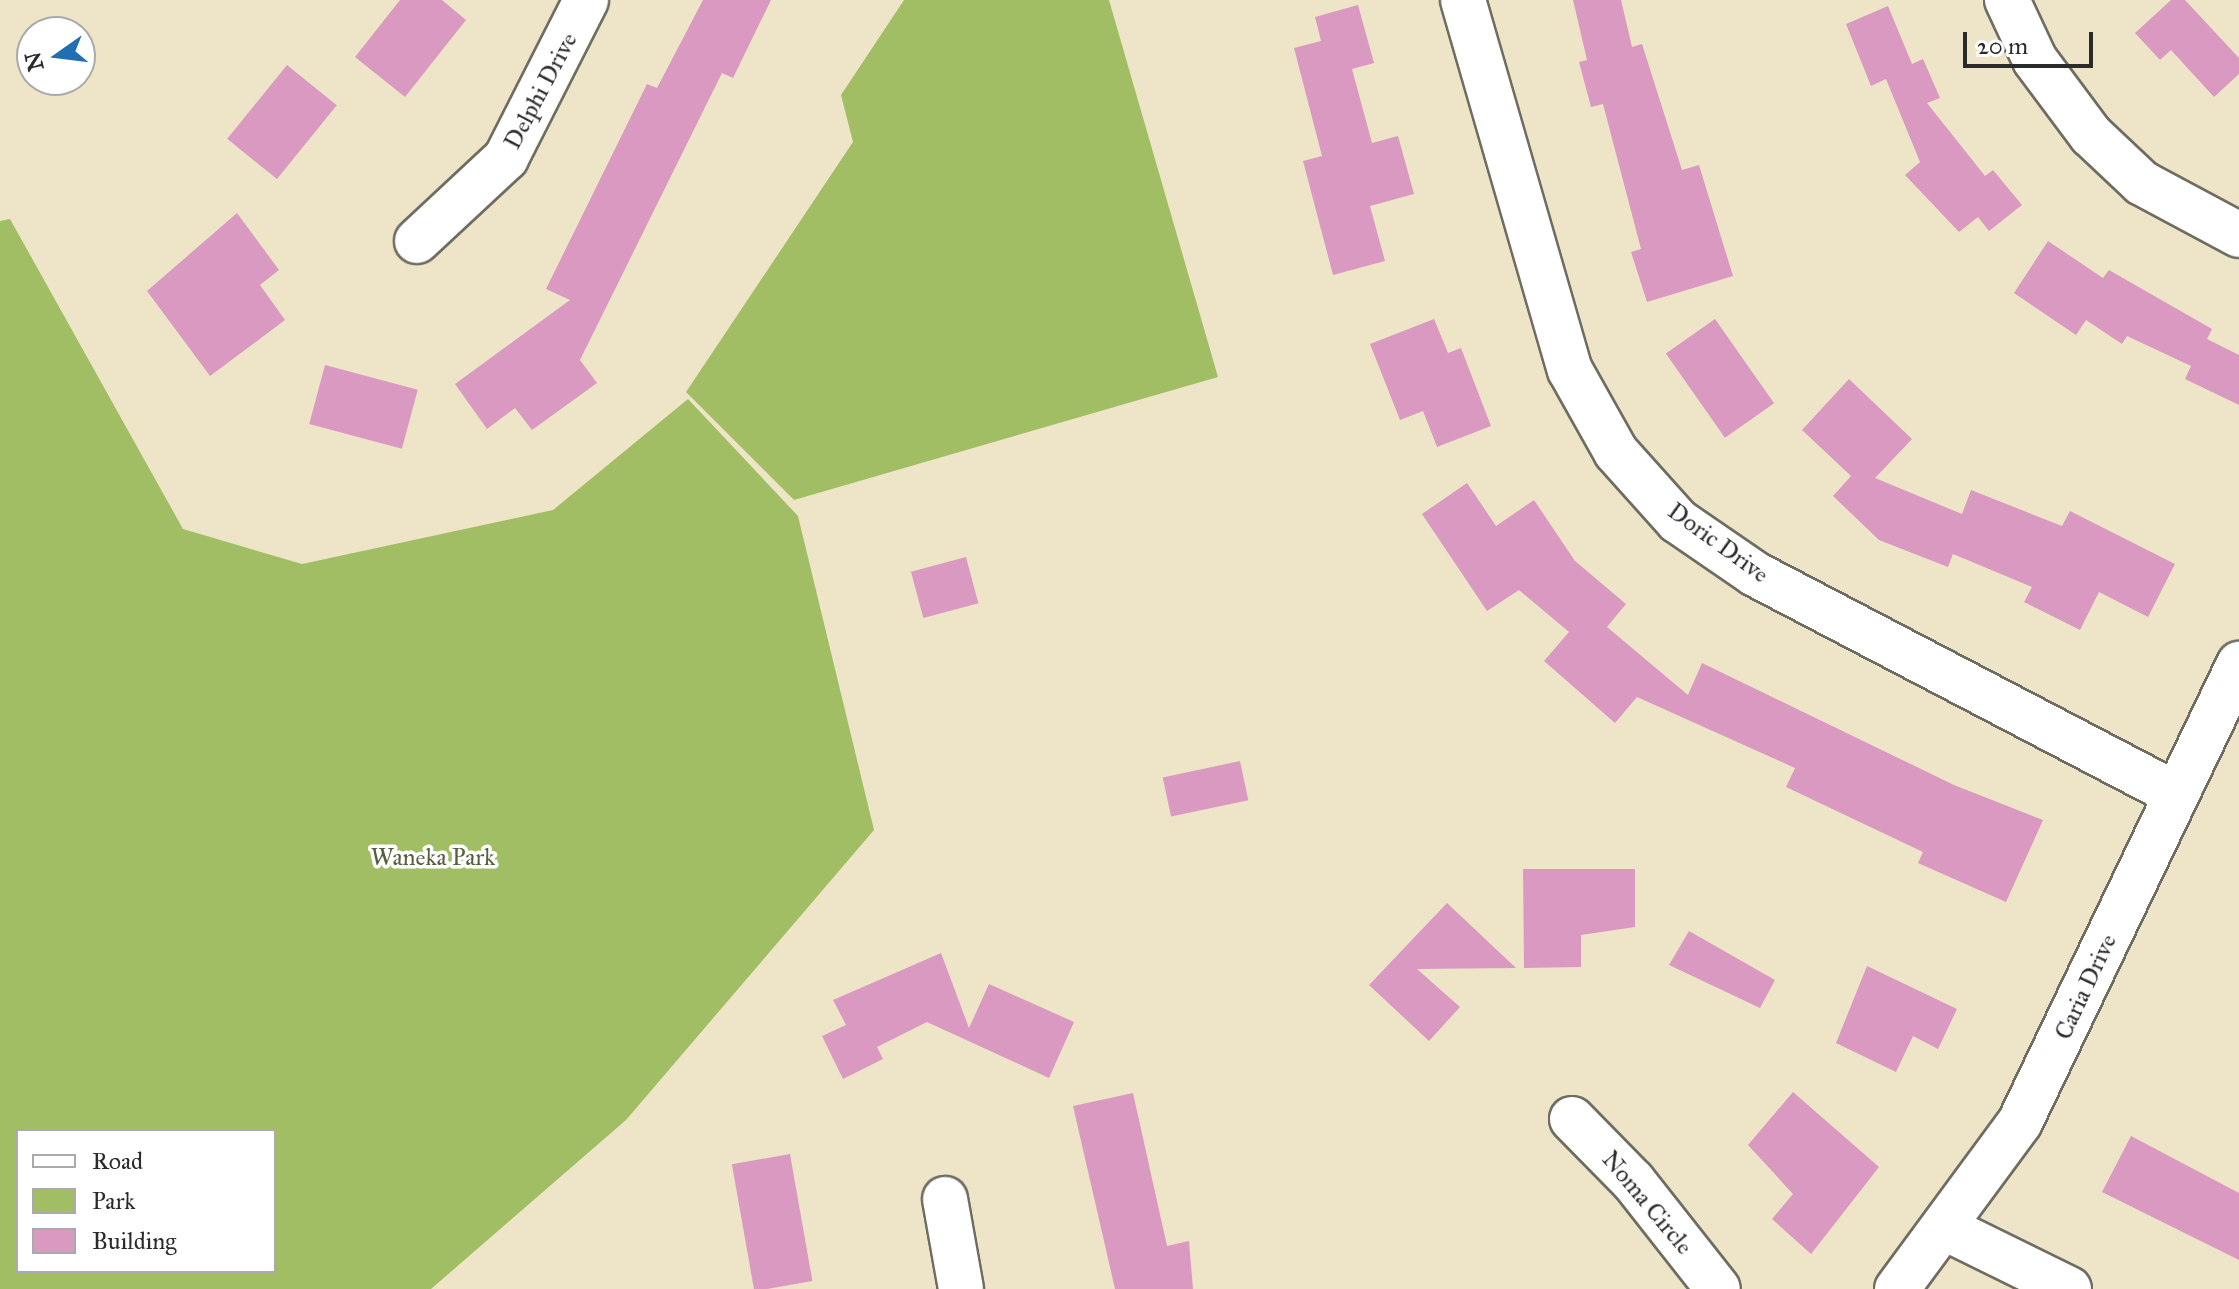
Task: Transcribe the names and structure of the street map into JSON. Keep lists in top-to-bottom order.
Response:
{
  "streets": {
    "street": [
      "Delphi Drive",
      "Doric Drive",
      "Caria Drive",
      "Noma Circle"
    ]
  },
  "crossings": [
    ["Doric Drive", "Caria Drive"]
  ],
  "parks": ["Waneka Park"],
  "legend": ["Road", "Park", "Building"],
  "scale_bar": "20 m",
  "north": "left"
}
